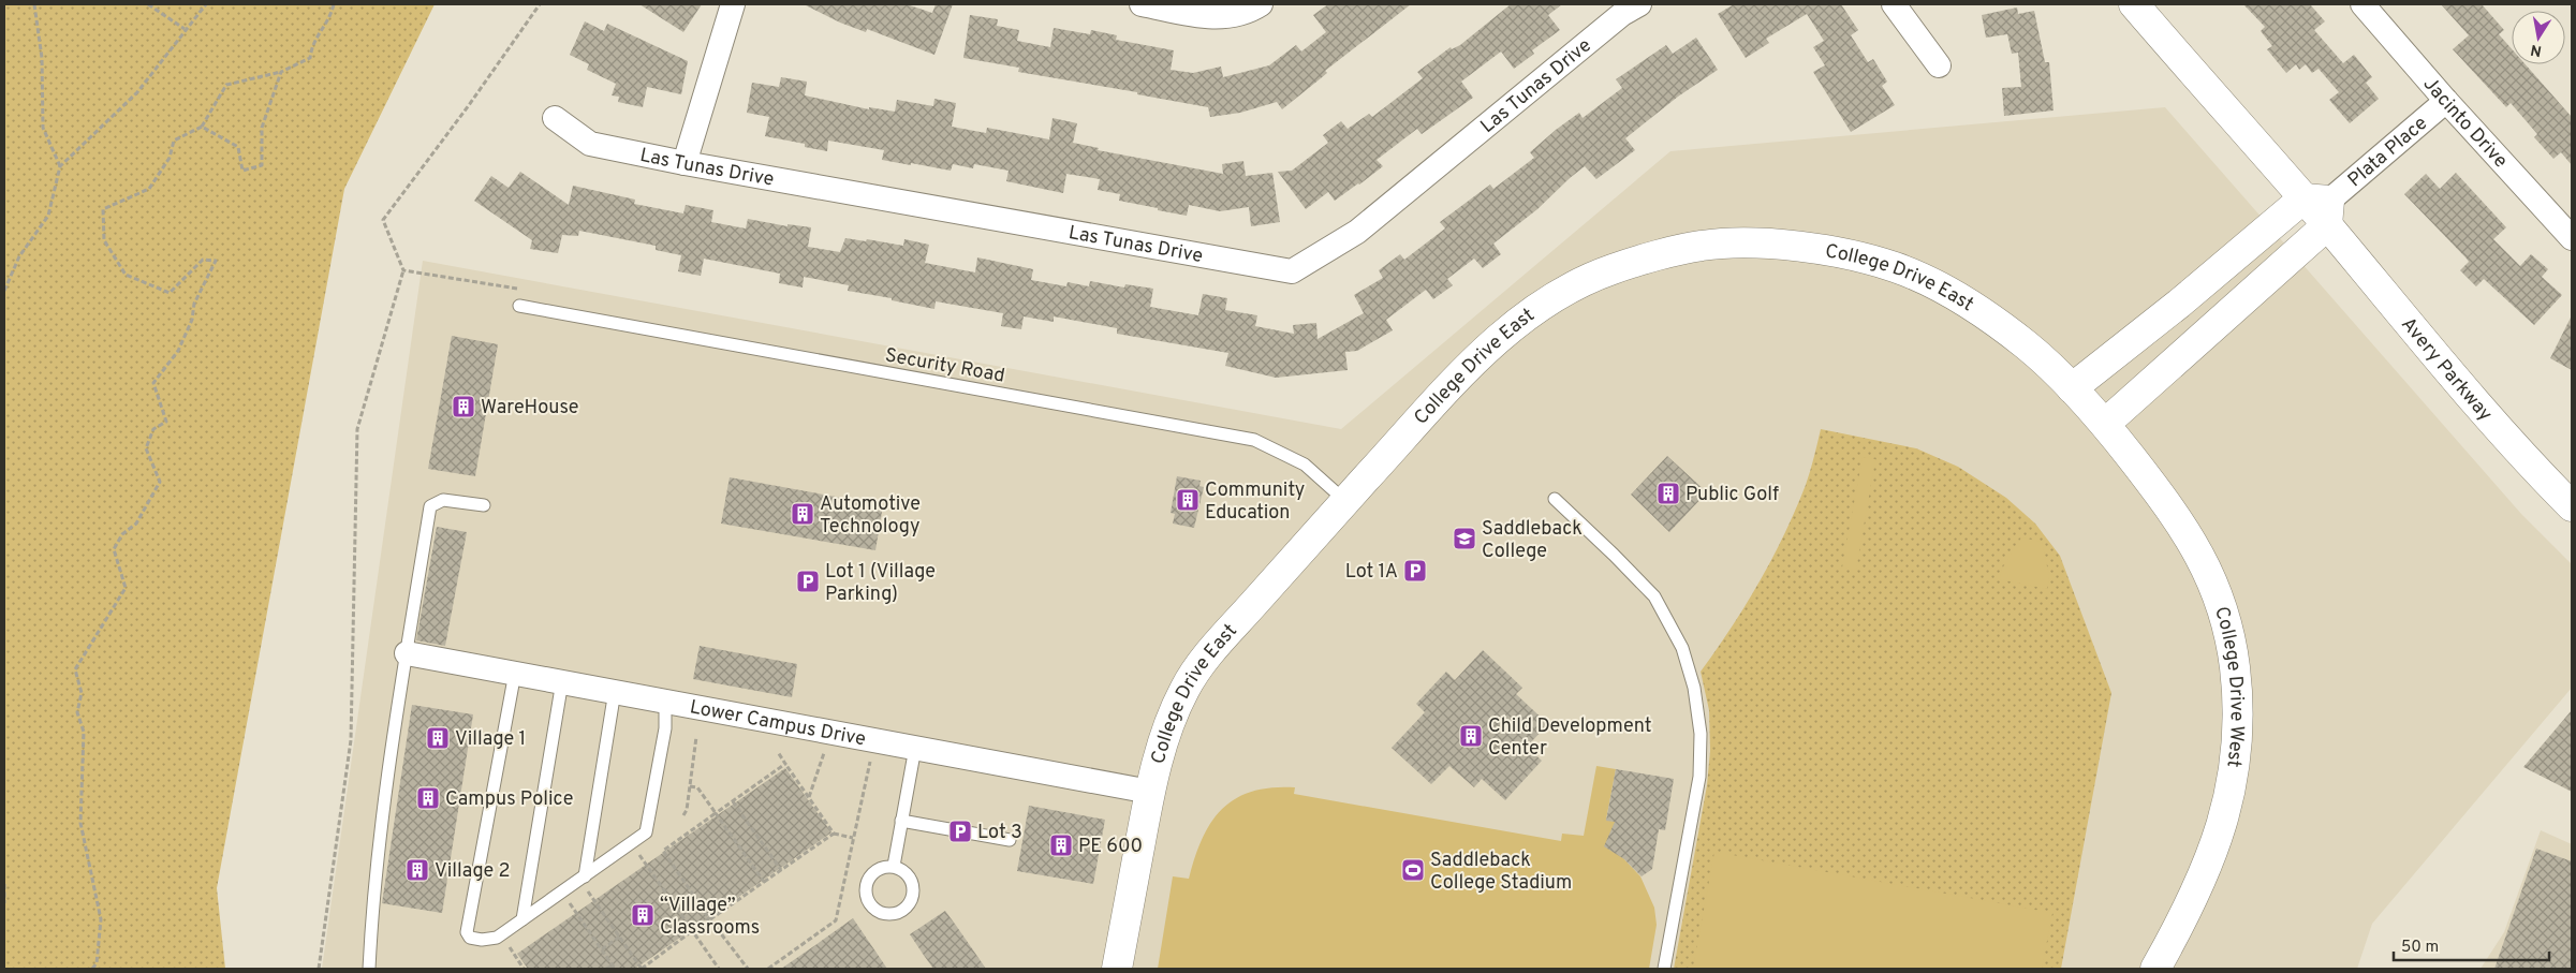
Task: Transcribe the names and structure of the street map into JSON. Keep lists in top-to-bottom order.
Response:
{
  "streets": {
    "street": [
      "Las Tunas Drive",
      "Jacinto Drive",
      "Plata Place",
      "College Drive East",
      "Avery Parkway",
      "College Drive West",
      "Lower Campus Drive"
    ],
    "lane": ["Security Road"]
  },
  "crossings": [
    ["Jacinto Drive", "Plata Place"],
    ["Plata Place", "Avery Parkway"],
    ["College Drive East", "Security Road"],
    ["College Drive East", "College Drive West"],
    ["College Drive East", "Lower Campus Drive"]
  ],
  "places": {
    "building": [
      "WareHouse",
      "Public Golf",
      "Community Education",
      "Automotive Technology",
      "Child Development Center",
      "Village 1",
      "Campus Police",
      "PE 600",
      "Village 2",
      "“Village” Classrooms"
    ],
    "school or university": ["Saddleback College"],
    "parking": ["Lot 1A", "Lot 1 (Village Parking)", "Lot 3"],
    "sports": ["Saddleback College Stadium"]
  },
  "scale_bar": "50 m",
  "north": "bottom"
}
